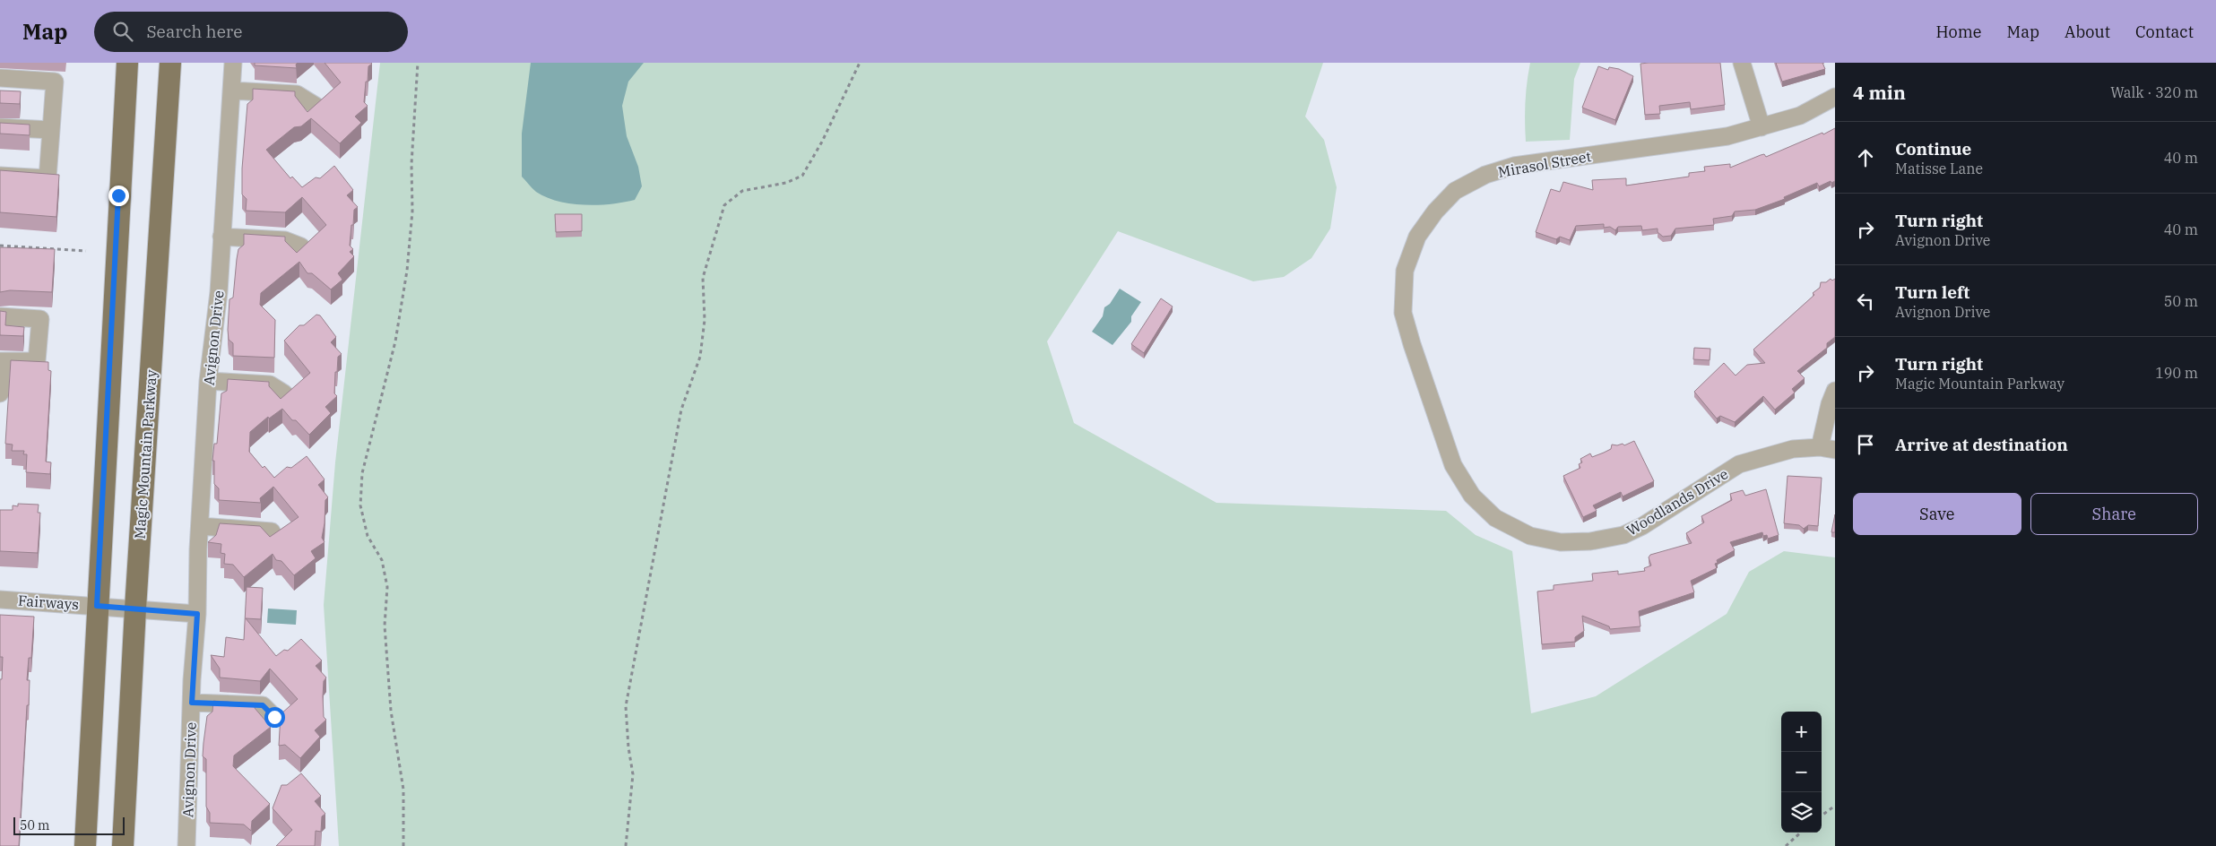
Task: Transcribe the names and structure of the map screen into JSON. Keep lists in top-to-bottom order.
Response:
{
  "streets": {
    "main road": ["Magic Mountain Parkway"],
    "street": [
      "Mirasol Street",
      "Avignon Drive",
      "Woodlands Drive",
      "Fairways"
    ]
  },
  "crossings": [
    ["Mirasol Street", "Woodlands Drive"]
  ],
  "scale_bar": "50 m",
  "page": {
    "header": "Map",
    "search": "Search here",
    "nav": [
      "Home",
      "Map",
      "About",
      "Contact"
    ],
    "heading": ["4 min", "Walk · 320 m"],
    "list": [
      ["Continue", "Matisse Lane", "40 m"],
      ["Turn right", "Avignon Drive", "40 m"],
      ["Turn left", "Avignon Drive", "50 m"],
      ["Turn right", "Magic Mountain Parkway", "190 m"],
      "Arrive at destination"
    ],
    "buttons": ["Save", "Share"],
    "map_buttons": ["+", "−"],
    "scale": "50 m"
  }
}
